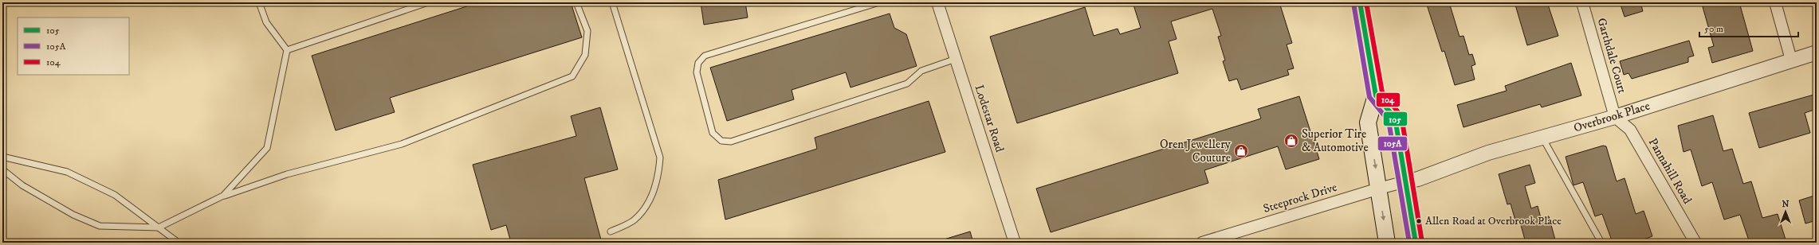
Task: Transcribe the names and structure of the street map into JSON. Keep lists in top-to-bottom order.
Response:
{
  "streets": {
    "street": [
      "Garthdale Court",
      "Overbrook Place",
      "Lodestar Road",
      "Pannahill Road",
      "Steeprock Drive"
    ]
  },
  "crossings": [
    ["Garthdale Court", "Overbrook Place"],
    ["Garthdale Court", "Pannahill Road"],
    ["Overbrook Place", "Pannahill Road"],
    ["Overbrook Place", "Steeprock Drive"]
  ],
  "places": {
    "shop": ["Superior Tire & Automotive", "Oren Jewellery Couture"],
    "other": ["Allen Road at Overbrook Place"]
  },
  "lines": ["transit line 105", "transit line 104", "transit line 105A"],
  "legend": ["105", "105A", "104"],
  "scale_bar": "50 m",
  "north": "top"
}
